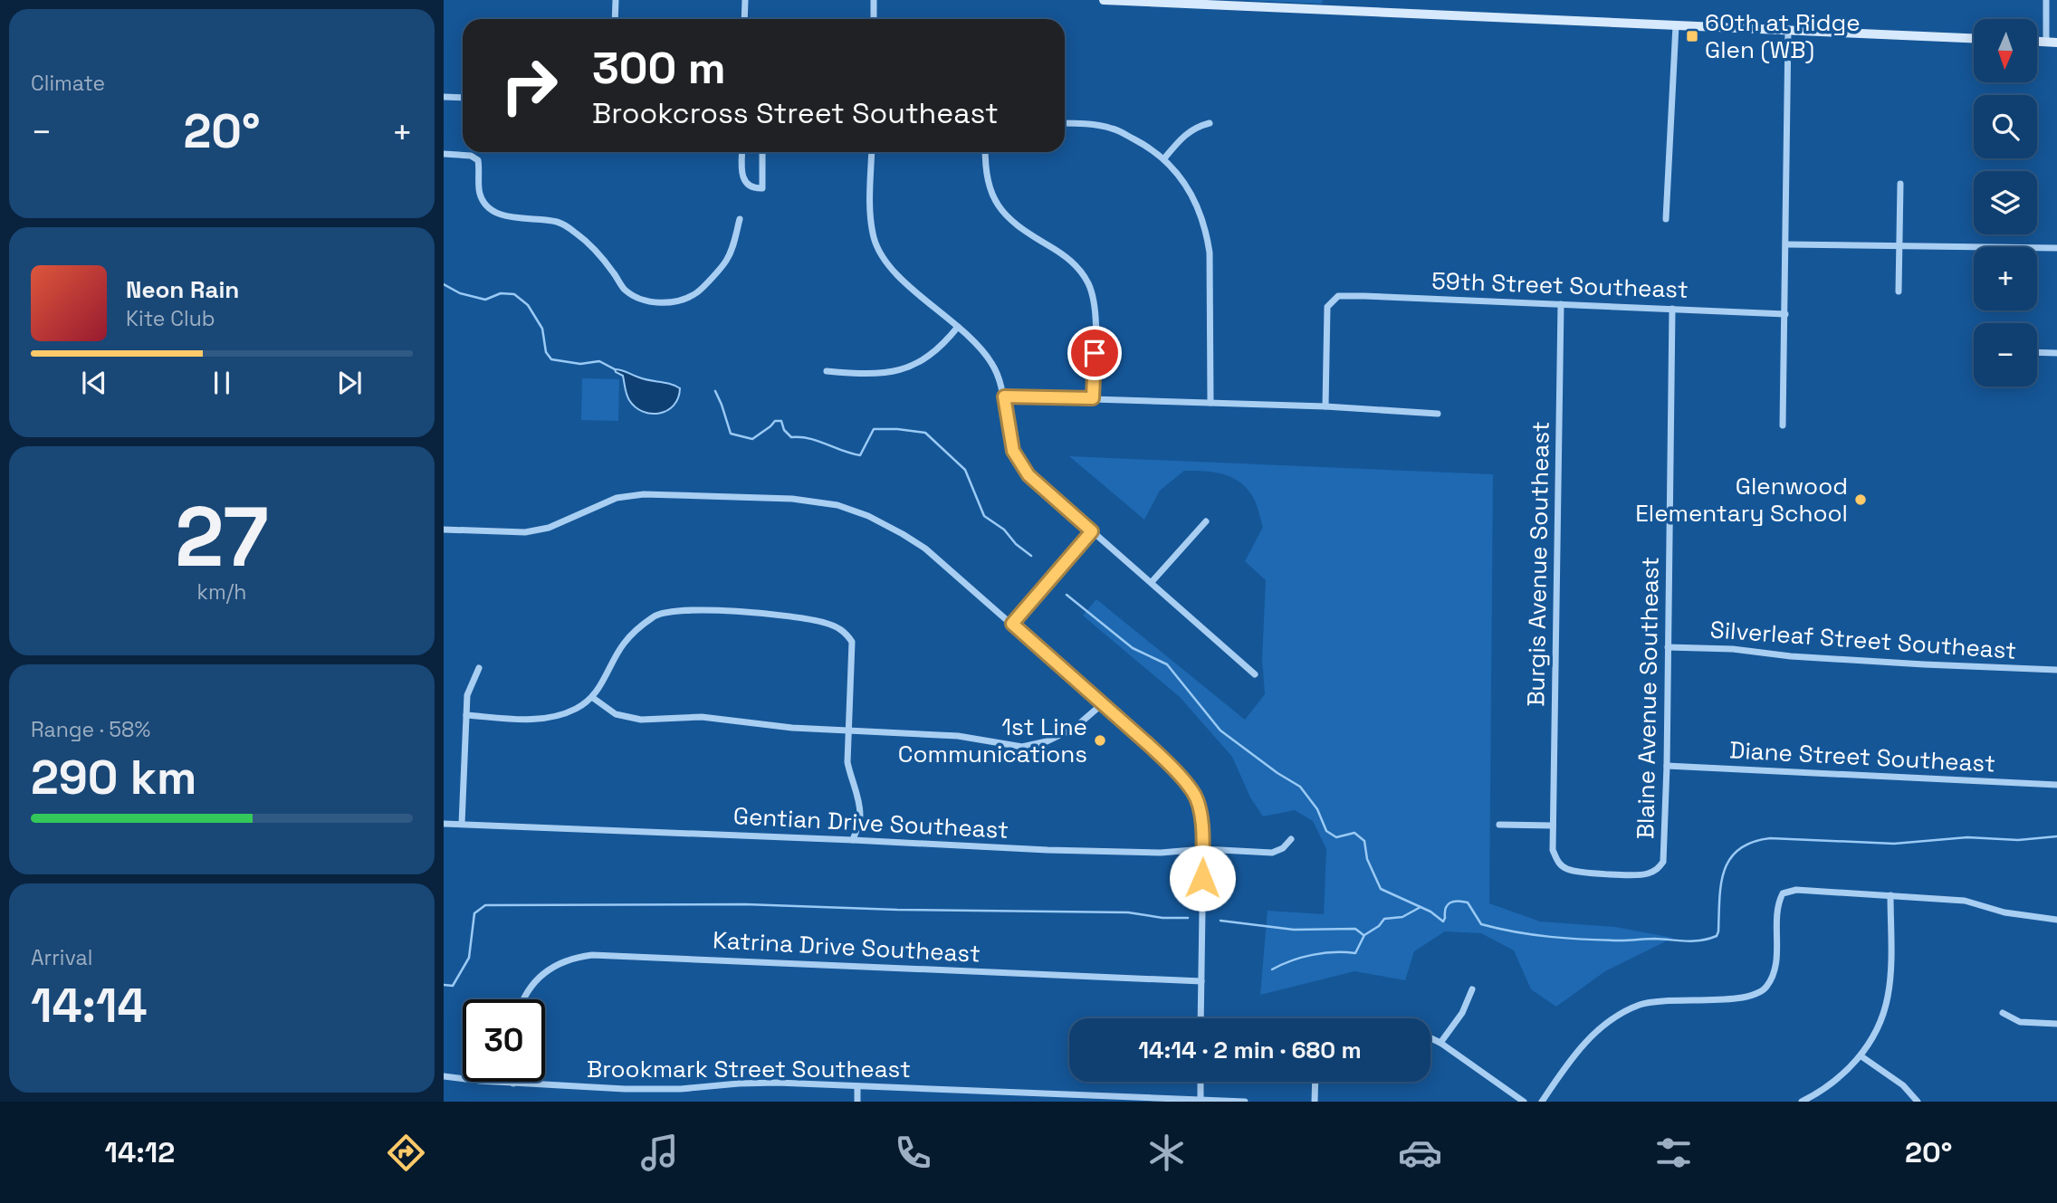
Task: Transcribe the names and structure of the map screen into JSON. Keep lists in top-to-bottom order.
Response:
{
  "streets": {
    "street": [
      "59th Street Southeast",
      "Burgis Avenue Southeast",
      "Silverleaf Street Southeast",
      "Blaine Avenue Southeast",
      "Diane Street Southeast",
      "Gentian Drive Southeast",
      "Katrina Drive Southeast",
      "Brookmark Street Southeast"
    ]
  },
  "crossings": [
    ["59th Street Southeast", "Burgis Avenue Southeast"],
    ["59th Street Southeast", "Blaine Avenue Southeast"],
    ["Burgis Avenue Southeast", "Blaine Avenue Southeast"],
    ["Silverleaf Street Southeast", "Blaine Avenue Southeast"],
    ["Blaine Avenue Southeast", "Diane Street Southeast"]
  ],
  "places": {
    "transit": ["60th at Ridge Glen (WB)"],
    "other": ["Glenwood Elementary School", "1st Line Communications"]
  },
  "north": "bottom",
  "page": {
    "tile": [
      "Climate",
      ["27", "km/h"],
      ["Range · 58%", "290 km"],
      ["Arrival", "14:14"]
    ],
    "map_buttons": ["+", "−"],
    "turn": ["300 m", "Brookcross Street Southeast"],
    "heat": ["−", "20°", "+"],
    "song": ["Neon Rain", "Kite Club"],
    "limit": "30",
    "trip": "14:14 · 2 min · 680 m",
    "tabs": ["14:12", "20°"]
  }
}
